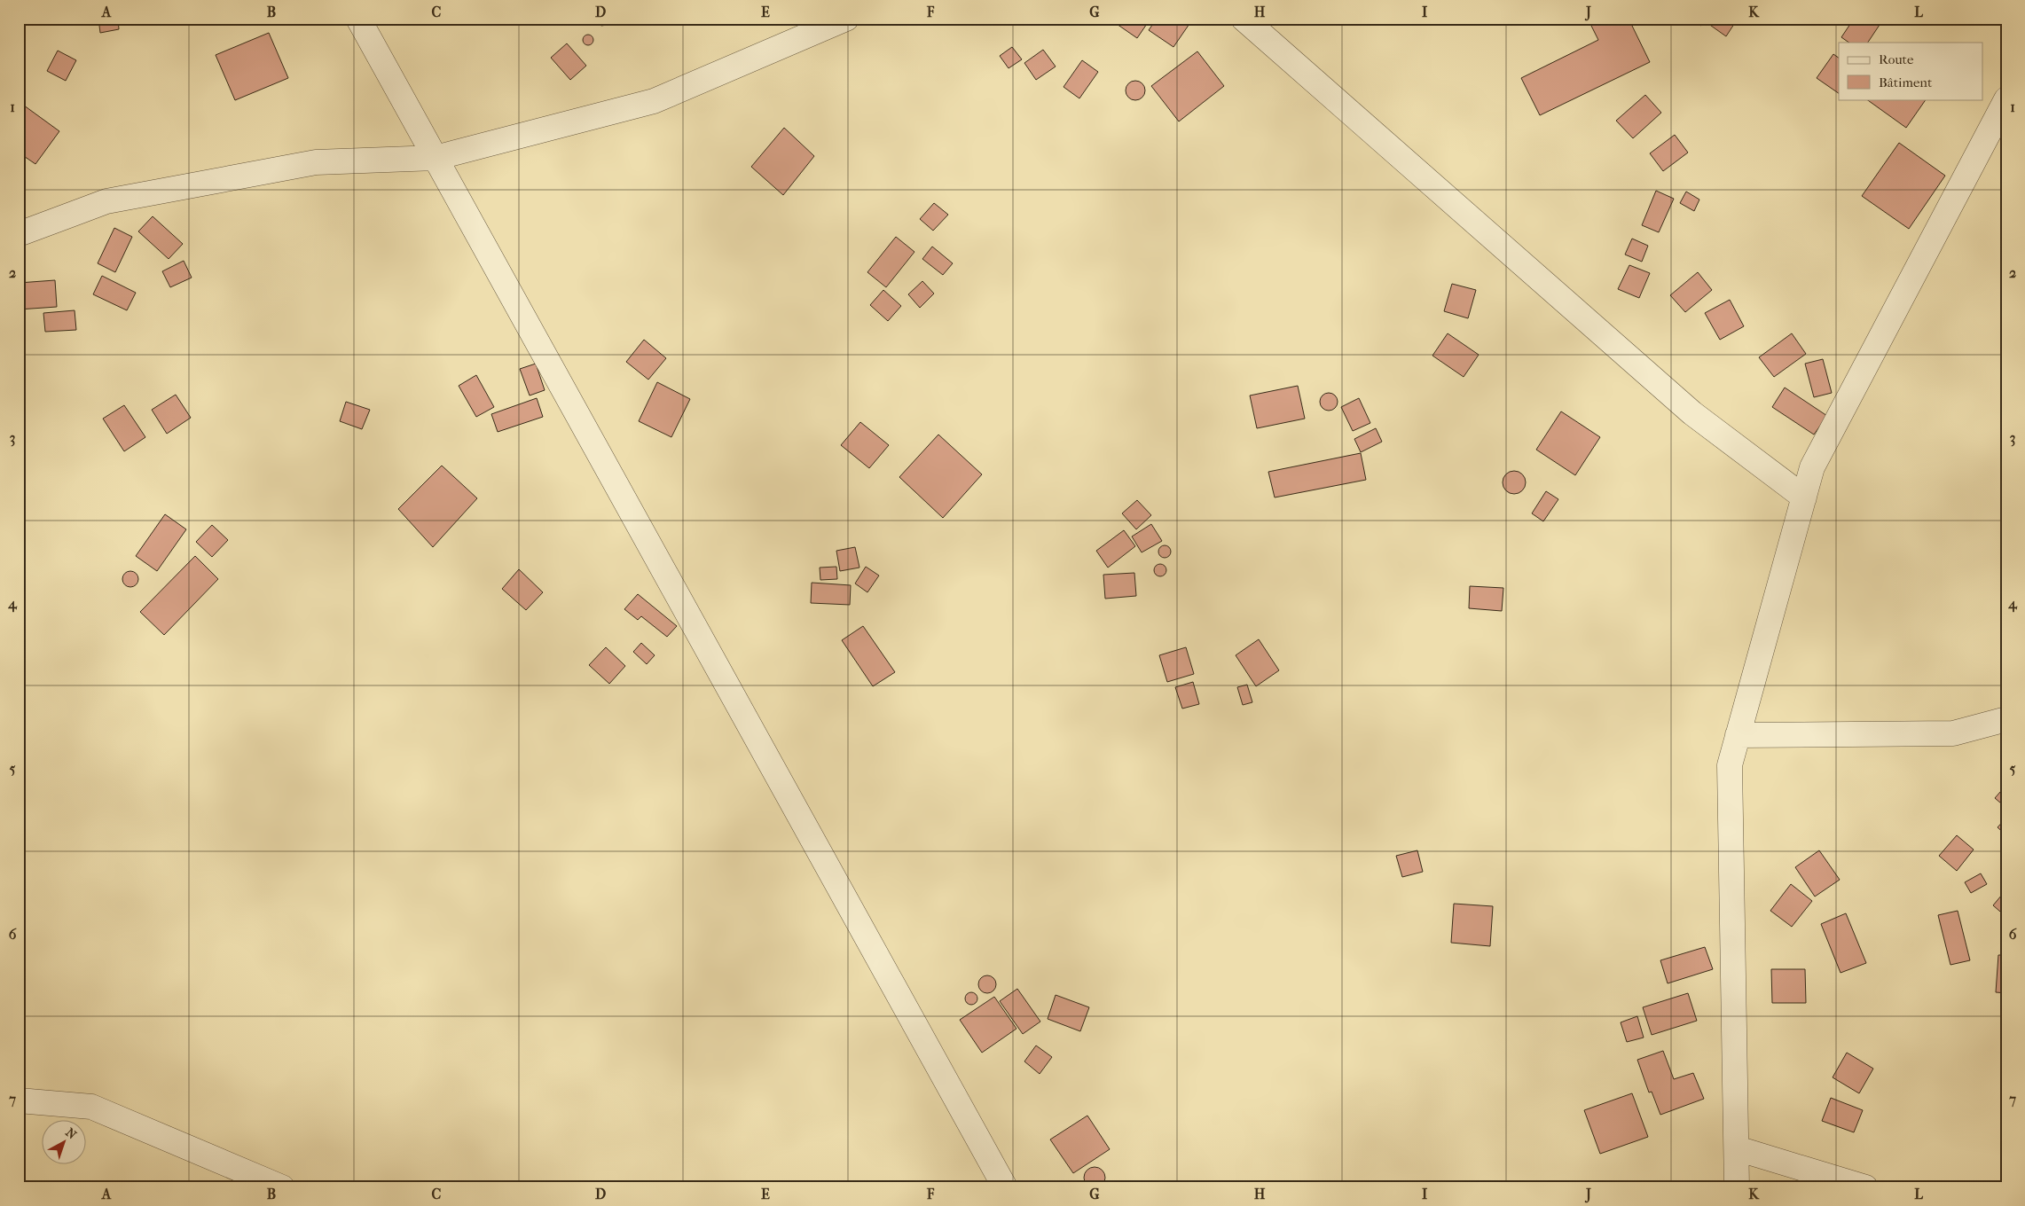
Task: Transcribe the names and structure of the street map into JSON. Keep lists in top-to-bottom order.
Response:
{
  "legend": ["Route", "Bâtiment"],
  "north": "top right",
  "grid": {
    "columns": [
      "A",
      "B",
      "C",
      "D",
      "E",
      "F",
      "G",
      "H",
      "I",
      "J",
      "K",
      "L"
    ],
    "rows": [
      "1",
      "2",
      "3",
      "4",
      "5",
      "6",
      "7"
    ]
  }
}
